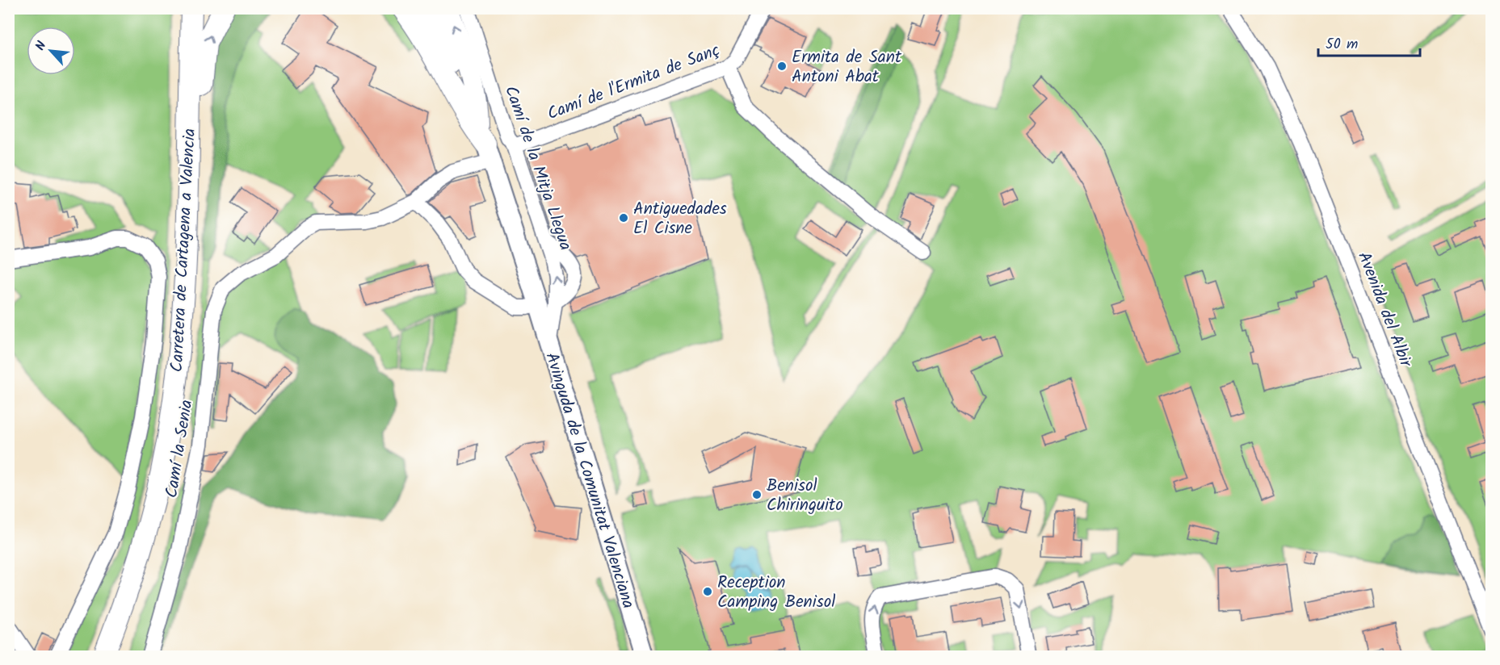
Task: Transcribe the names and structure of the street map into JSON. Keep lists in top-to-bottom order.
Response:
{
  "streets": {
    "highway": ["Carretera de Cartagena a Valencia"],
    "main road": ["Avinguda de la Comunitat Valenciana"],
    "street": [
      "Camí de l'Ermita de Sanç",
      "Camí de la Mitja Llegua",
      "Avenida del Albir",
      "Camí la Senia"
    ]
  },
  "crossings": [
    ["Camí de l'Ermita de Sanç", "Camí de la Mitja Llegua"],
    ["Camí de la Mitja Llegua", "Avinguda de la Comunitat Valenciana"],
    ["Camí la Senia", "Avinguda de la Comunitat Valenciana"]
  ],
  "places": [
    "Ermita de Sant Antoni Abat",
    "Antiguedades El Cisne",
    "Benisol Chiringuito",
    "Reception Camping Benisol"
  ],
  "scale_bar": "50 m",
  "north": "top left"
}
